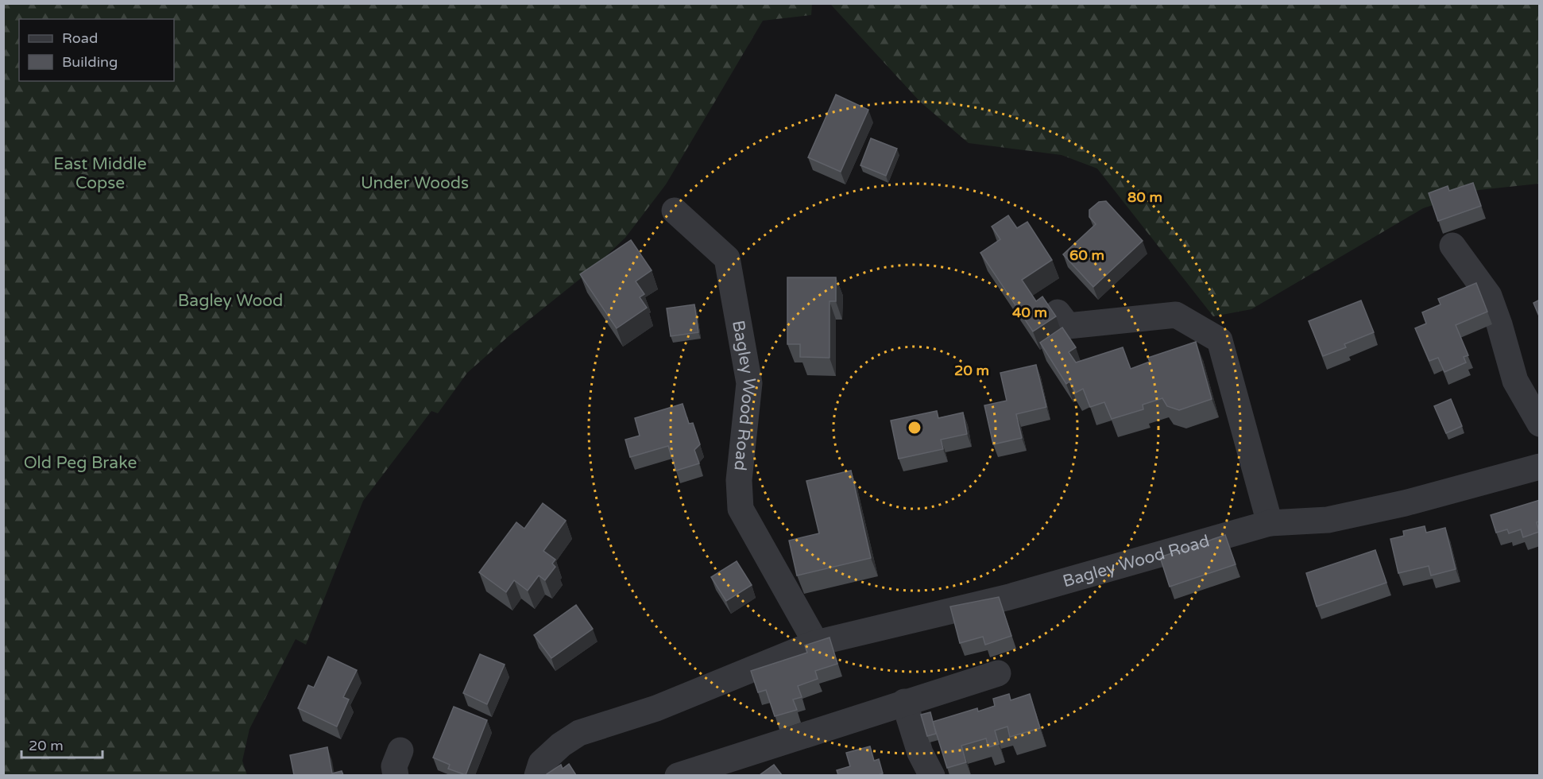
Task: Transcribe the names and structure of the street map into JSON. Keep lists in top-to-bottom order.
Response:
{
  "streets": {
    "street": ["Bagley Wood Road"]
  },
  "parks": [
    "East Middle Copse",
    "Under Woods",
    "Bagley Wood",
    "Old Peg Brake"
  ],
  "legend": ["Road", "Building"],
  "scale_bar": "20 m",
  "rings": [
    "80 m",
    "60 m",
    "40 m",
    "20 m"
  ]
}
